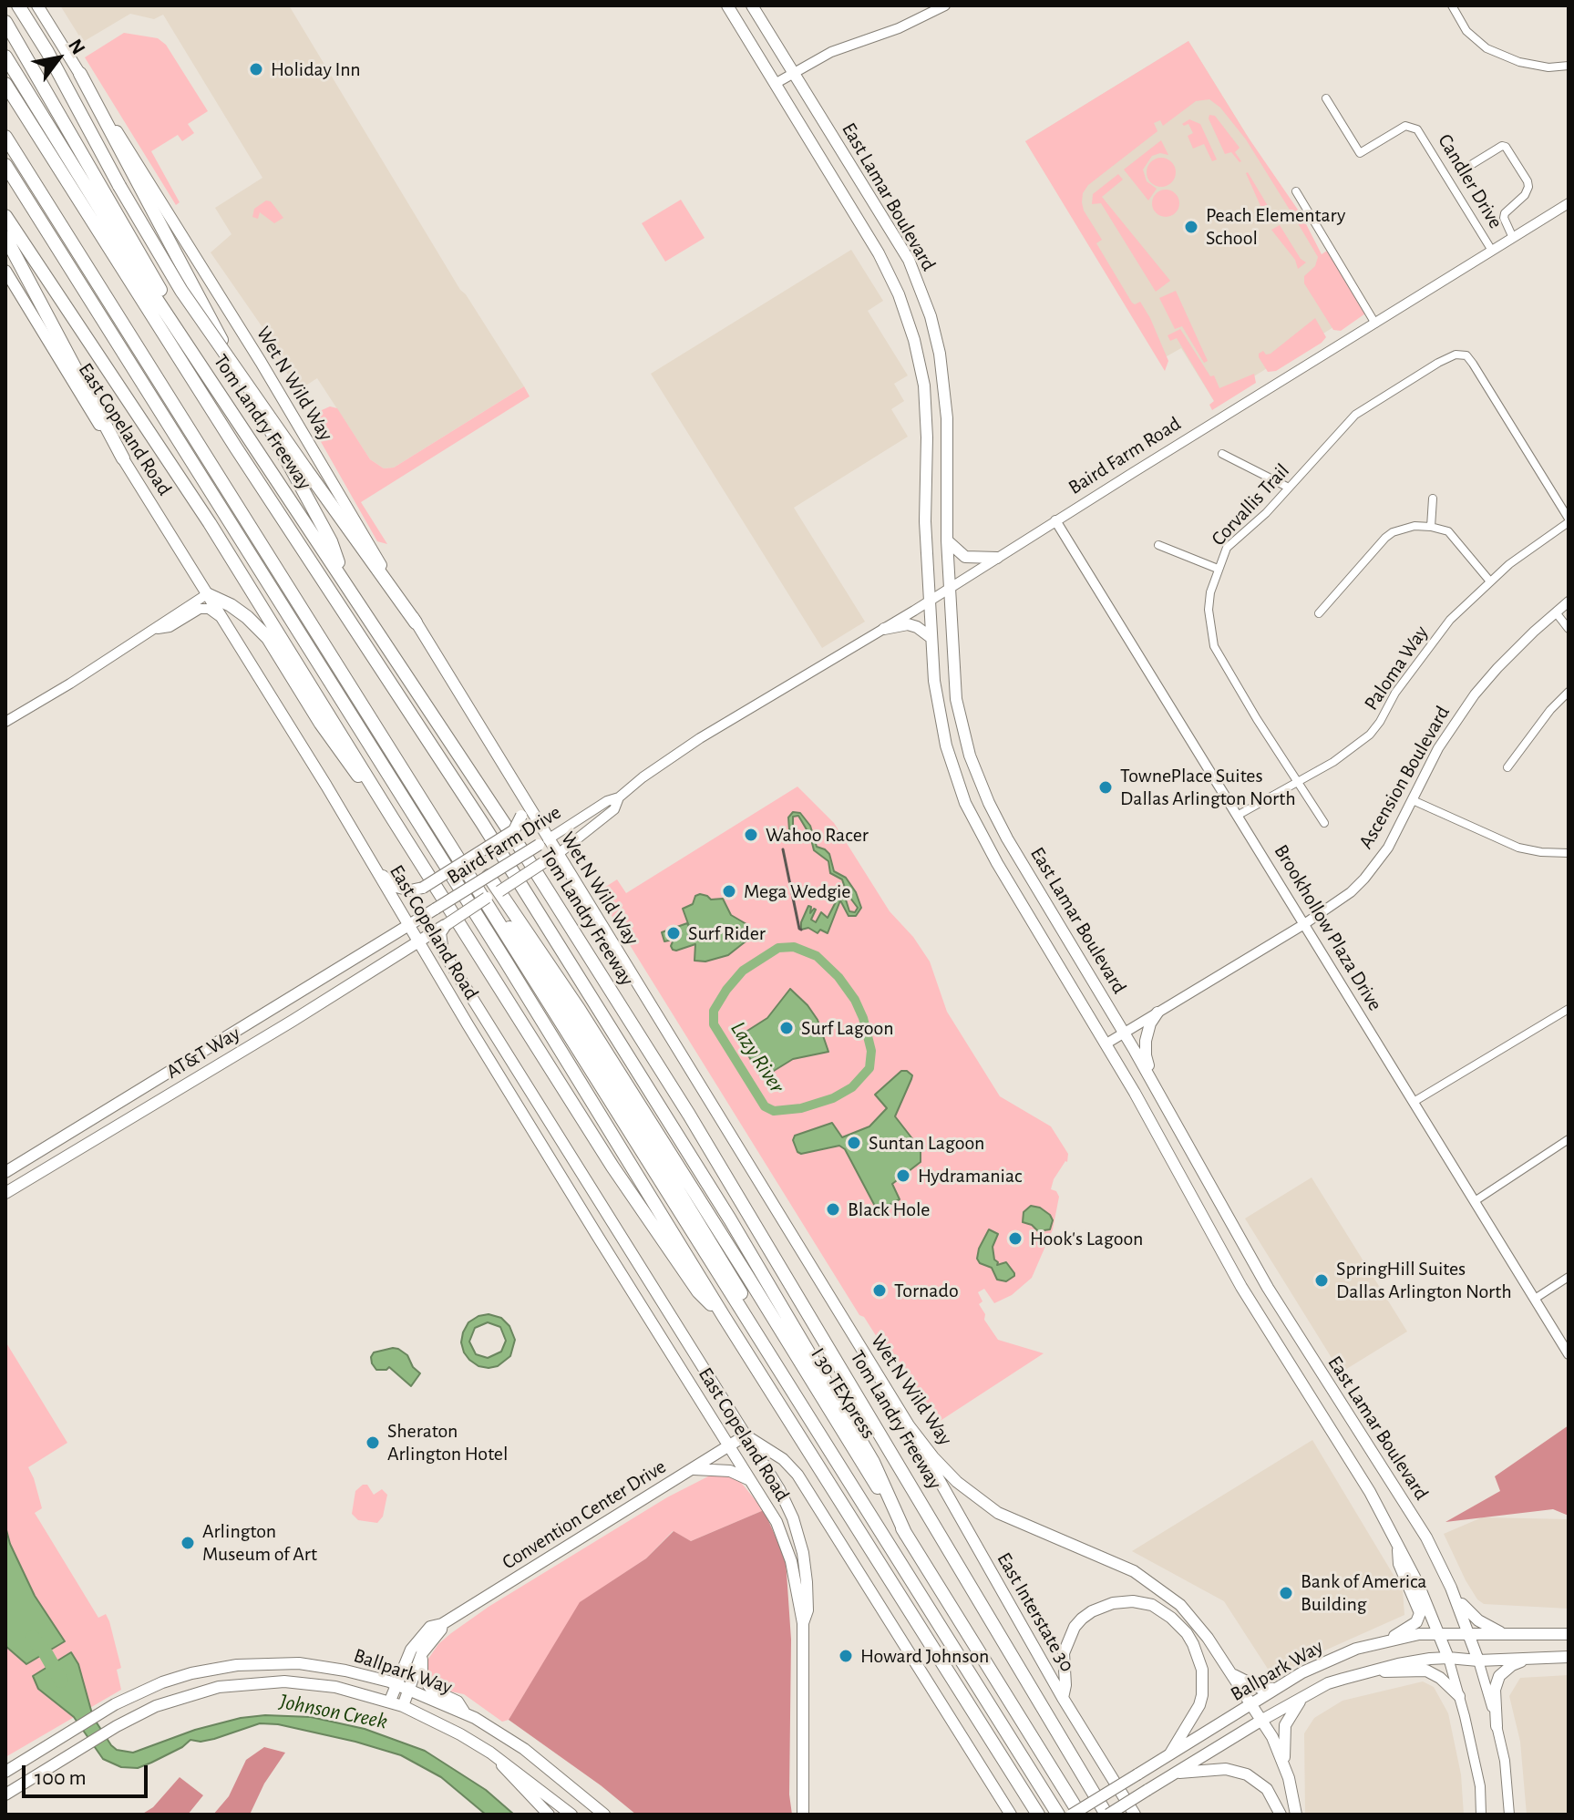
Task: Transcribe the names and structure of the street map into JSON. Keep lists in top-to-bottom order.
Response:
{
  "streets": {
    "highway": ["Tom Landry Freeway", "I 30 TEXpress"],
    "main road": [
      "East Lamar Boulevard",
      "Wet N Wild Way",
      "East Copeland Road",
      "Baird Farm Drive",
      "AT&T Way",
      "Convention Center Drive",
      "East Interstate 30",
      "Ballpark Way"
    ],
    "street": [
      "Candler Drive",
      "Baird Farm Road",
      "Corvallis Trail",
      "Paloma Way",
      "Ascension Boulevard",
      "Brookhollow Plaza Drive"
    ]
  },
  "crossings": [
    ["Candler Drive", "Baird Farm Road"],
    ["East Lamar Boulevard", "Baird Farm Road"],
    ["East Lamar Boulevard", "Ascension Boulevard"],
    ["East Lamar Boulevard", "Ballpark Way"],
    ["Wet N Wild Way", "Baird Farm Drive"],
    ["Wet N Wild Way", "East Interstate 30"],
    ["Wet N Wild Way", "Ballpark Way"],
    ["Tom Landry Freeway", "Ballpark Way"],
    ["East Copeland Road", "Baird Farm Drive"],
    ["East Copeland Road", "AT&T Way"],
    ["East Copeland Road", "Convention Center Drive"],
    ["Baird Farm Road", "Baird Farm Drive"],
    ["Baird Farm Road", "Brookhollow Plaza Drive"],
    ["Corvallis Trail", "Paloma Way"],
    ["Paloma Way", "Brookhollow Plaza Drive"],
    ["Ascension Boulevard", "Brookhollow Plaza Drive"],
    ["Baird Farm Drive", "AT&T Way"],
    ["I 30 TEXpress", "Ballpark Way"],
    ["Convention Center Drive", "Ballpark Way"]
  ],
  "water": ["Lazy River", "Johnson Creek"],
  "places": [
    "Holiday Inn",
    "Peach Elementary School",
    "TownePlace Suites Dallas Arlington North",
    "Wahoo Racer",
    "Mega Wedgie",
    "Surf Rider",
    "Surf Lagoon",
    "Suntan Lagoon",
    "Hydramaniac",
    "Black Hole",
    "Hook's Lagoon",
    "SpringHill Suites Dallas Arlington North",
    "Tornado",
    "Sheraton Arlington Hotel",
    "Arlington Museum of Art",
    "Bank of America Building",
    "Howard Johnson"
  ],
  "scale_bar": "100 m",
  "north": "top right"
}
